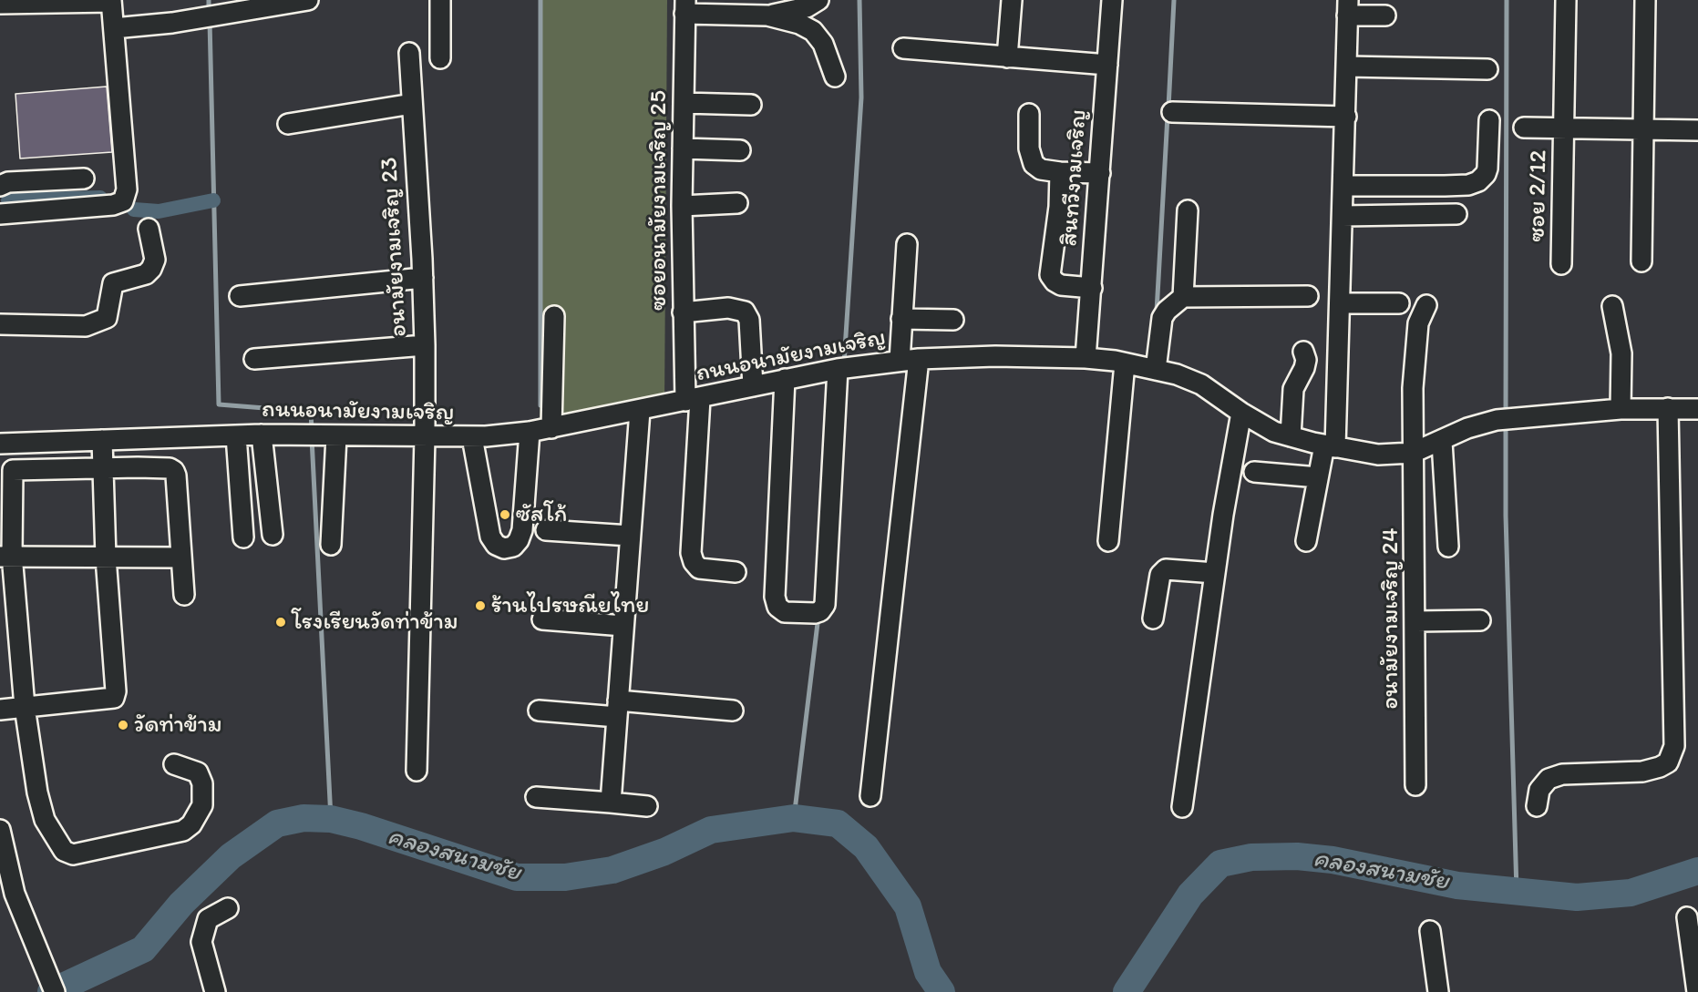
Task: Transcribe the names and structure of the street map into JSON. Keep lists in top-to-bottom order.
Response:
{
  "streets": {
    "street": [
      "สินทวีงามเจริญ",
      "ซอย 2/12",
      "ซอยอนามัยงามเจริญ 25",
      "อนามัยงามเจริญ 23",
      "ถนนอนามัยงามเจริญ",
      "อนามัยงามเจริญ 24"
    ]
  },
  "crossings": [
    ["สินทวีงามเจริญ", "ถนนอนามัยงามเจริญ"],
    ["ซอยอนามัยงามเจริญ 25", "ถนนอนามัยงามเจริญ"],
    ["อนามัยงามเจริญ 23", "ถนนอนามัยงามเจริญ"],
    ["ถนนอนามัยงามเจริญ", "อนามัยงามเจริญ 24"]
  ],
  "water": ["คลองสนามชัย"],
  "places": [
    "ซัสโก้",
    "ร้านไปรษณียไทย",
    "โรงเรียนวัดท่าข้าม",
    "วัดท่าข้าม"
  ]
}
